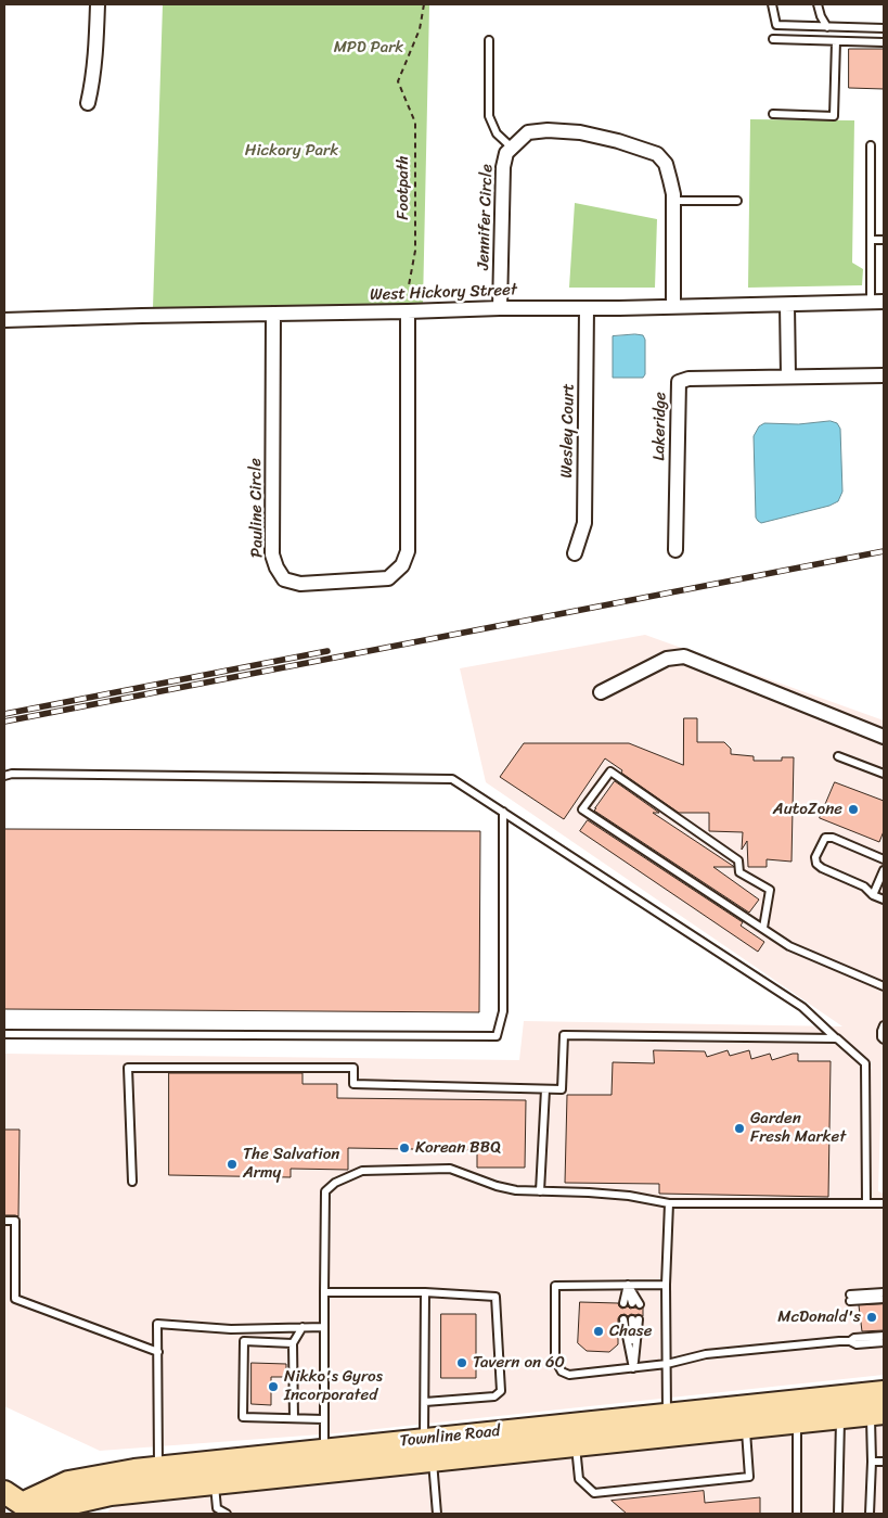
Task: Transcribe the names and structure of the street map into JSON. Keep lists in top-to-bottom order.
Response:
{
  "streets": {
    "main road": ["Townline Road"],
    "street": [
      "Jennifer Circle",
      "West Hickory Street",
      "Lakeridge",
      "Wesley Court",
      "Pauline Circle"
    ],
    "path": ["Footpath"]
  },
  "crossings": [
    ["Footpath", "Jennifer Circle"],
    ["Jennifer Circle", "West Hickory Street"],
    ["West Hickory Street", "Wesley Court"],
    ["West Hickory Street", "Pauline Circle"]
  ],
  "parks": ["MPD Park", "Hickory Park"],
  "places": [
    "AutoZone",
    "Garden Fresh Market",
    "Korean BBQ",
    "The Salvation Army",
    "McDonald's",
    "Chase",
    "Tavern on 60",
    "Nikko's Gyros Incorporated"
  ]
}
